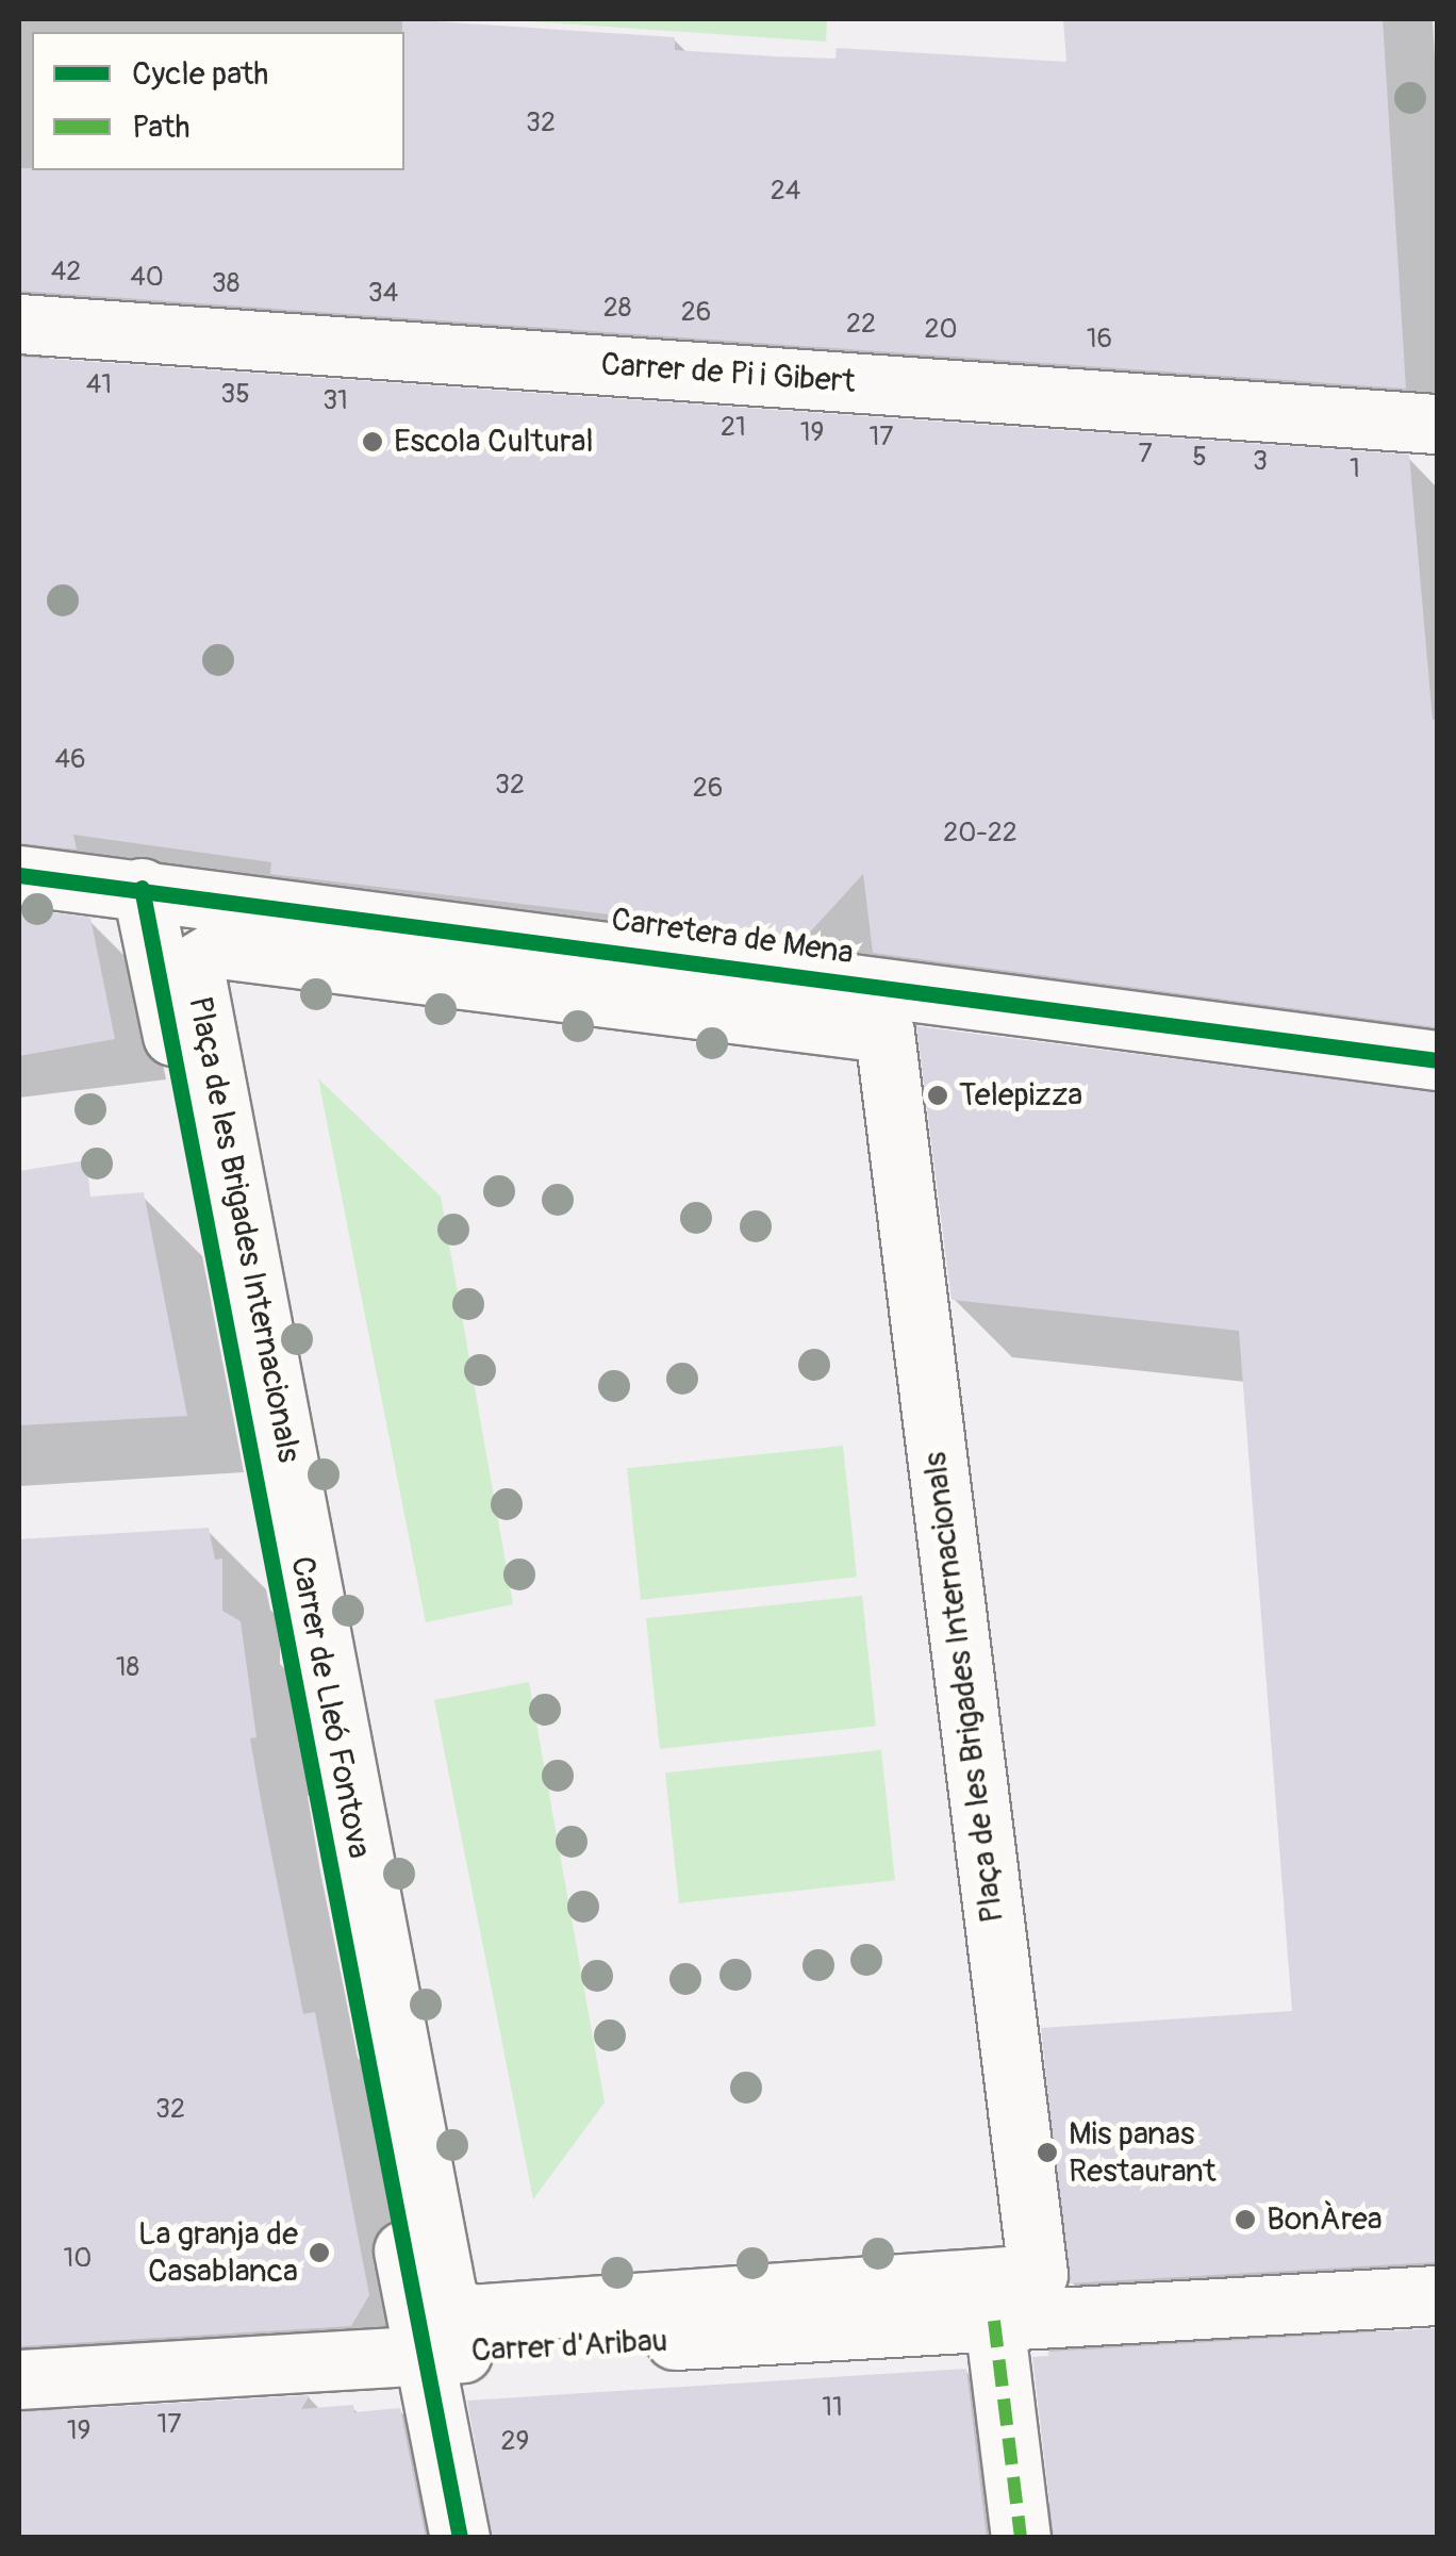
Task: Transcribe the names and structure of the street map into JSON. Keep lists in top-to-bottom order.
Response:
{
  "streets": {
    "street": [
      "Carrer de Pi i Gibert",
      "Carretera de Mena",
      "Plaça de les Brigades Internacionals",
      "Carrer de Lleó Fontova",
      "Carrer d'Aribau"
    ]
  },
  "crossings": [
    ["Carretera de Mena", "Carrer de Lleó Fontova"],
    ["Carrer de Lleó Fontova", "Carrer d'Aribau"]
  ],
  "places": [
    "Escola Cultural",
    "Telepizza",
    "Mis panas Restaurant",
    "BonÀrea",
    "La granja de Casablanca"
  ],
  "house_numbers": [
    "32",
    "24",
    "42",
    "40",
    "38",
    "34",
    "28",
    "26",
    "22",
    "20",
    "16",
    "41",
    "35",
    "31",
    "21",
    "19",
    "17",
    "7",
    "5",
    "3",
    "1",
    "46",
    "32",
    "26",
    "20-22",
    "18",
    "32",
    "10",
    "11",
    "17",
    "19",
    "29"
  ],
  "legend": ["Cycle path", "Path"]
}
